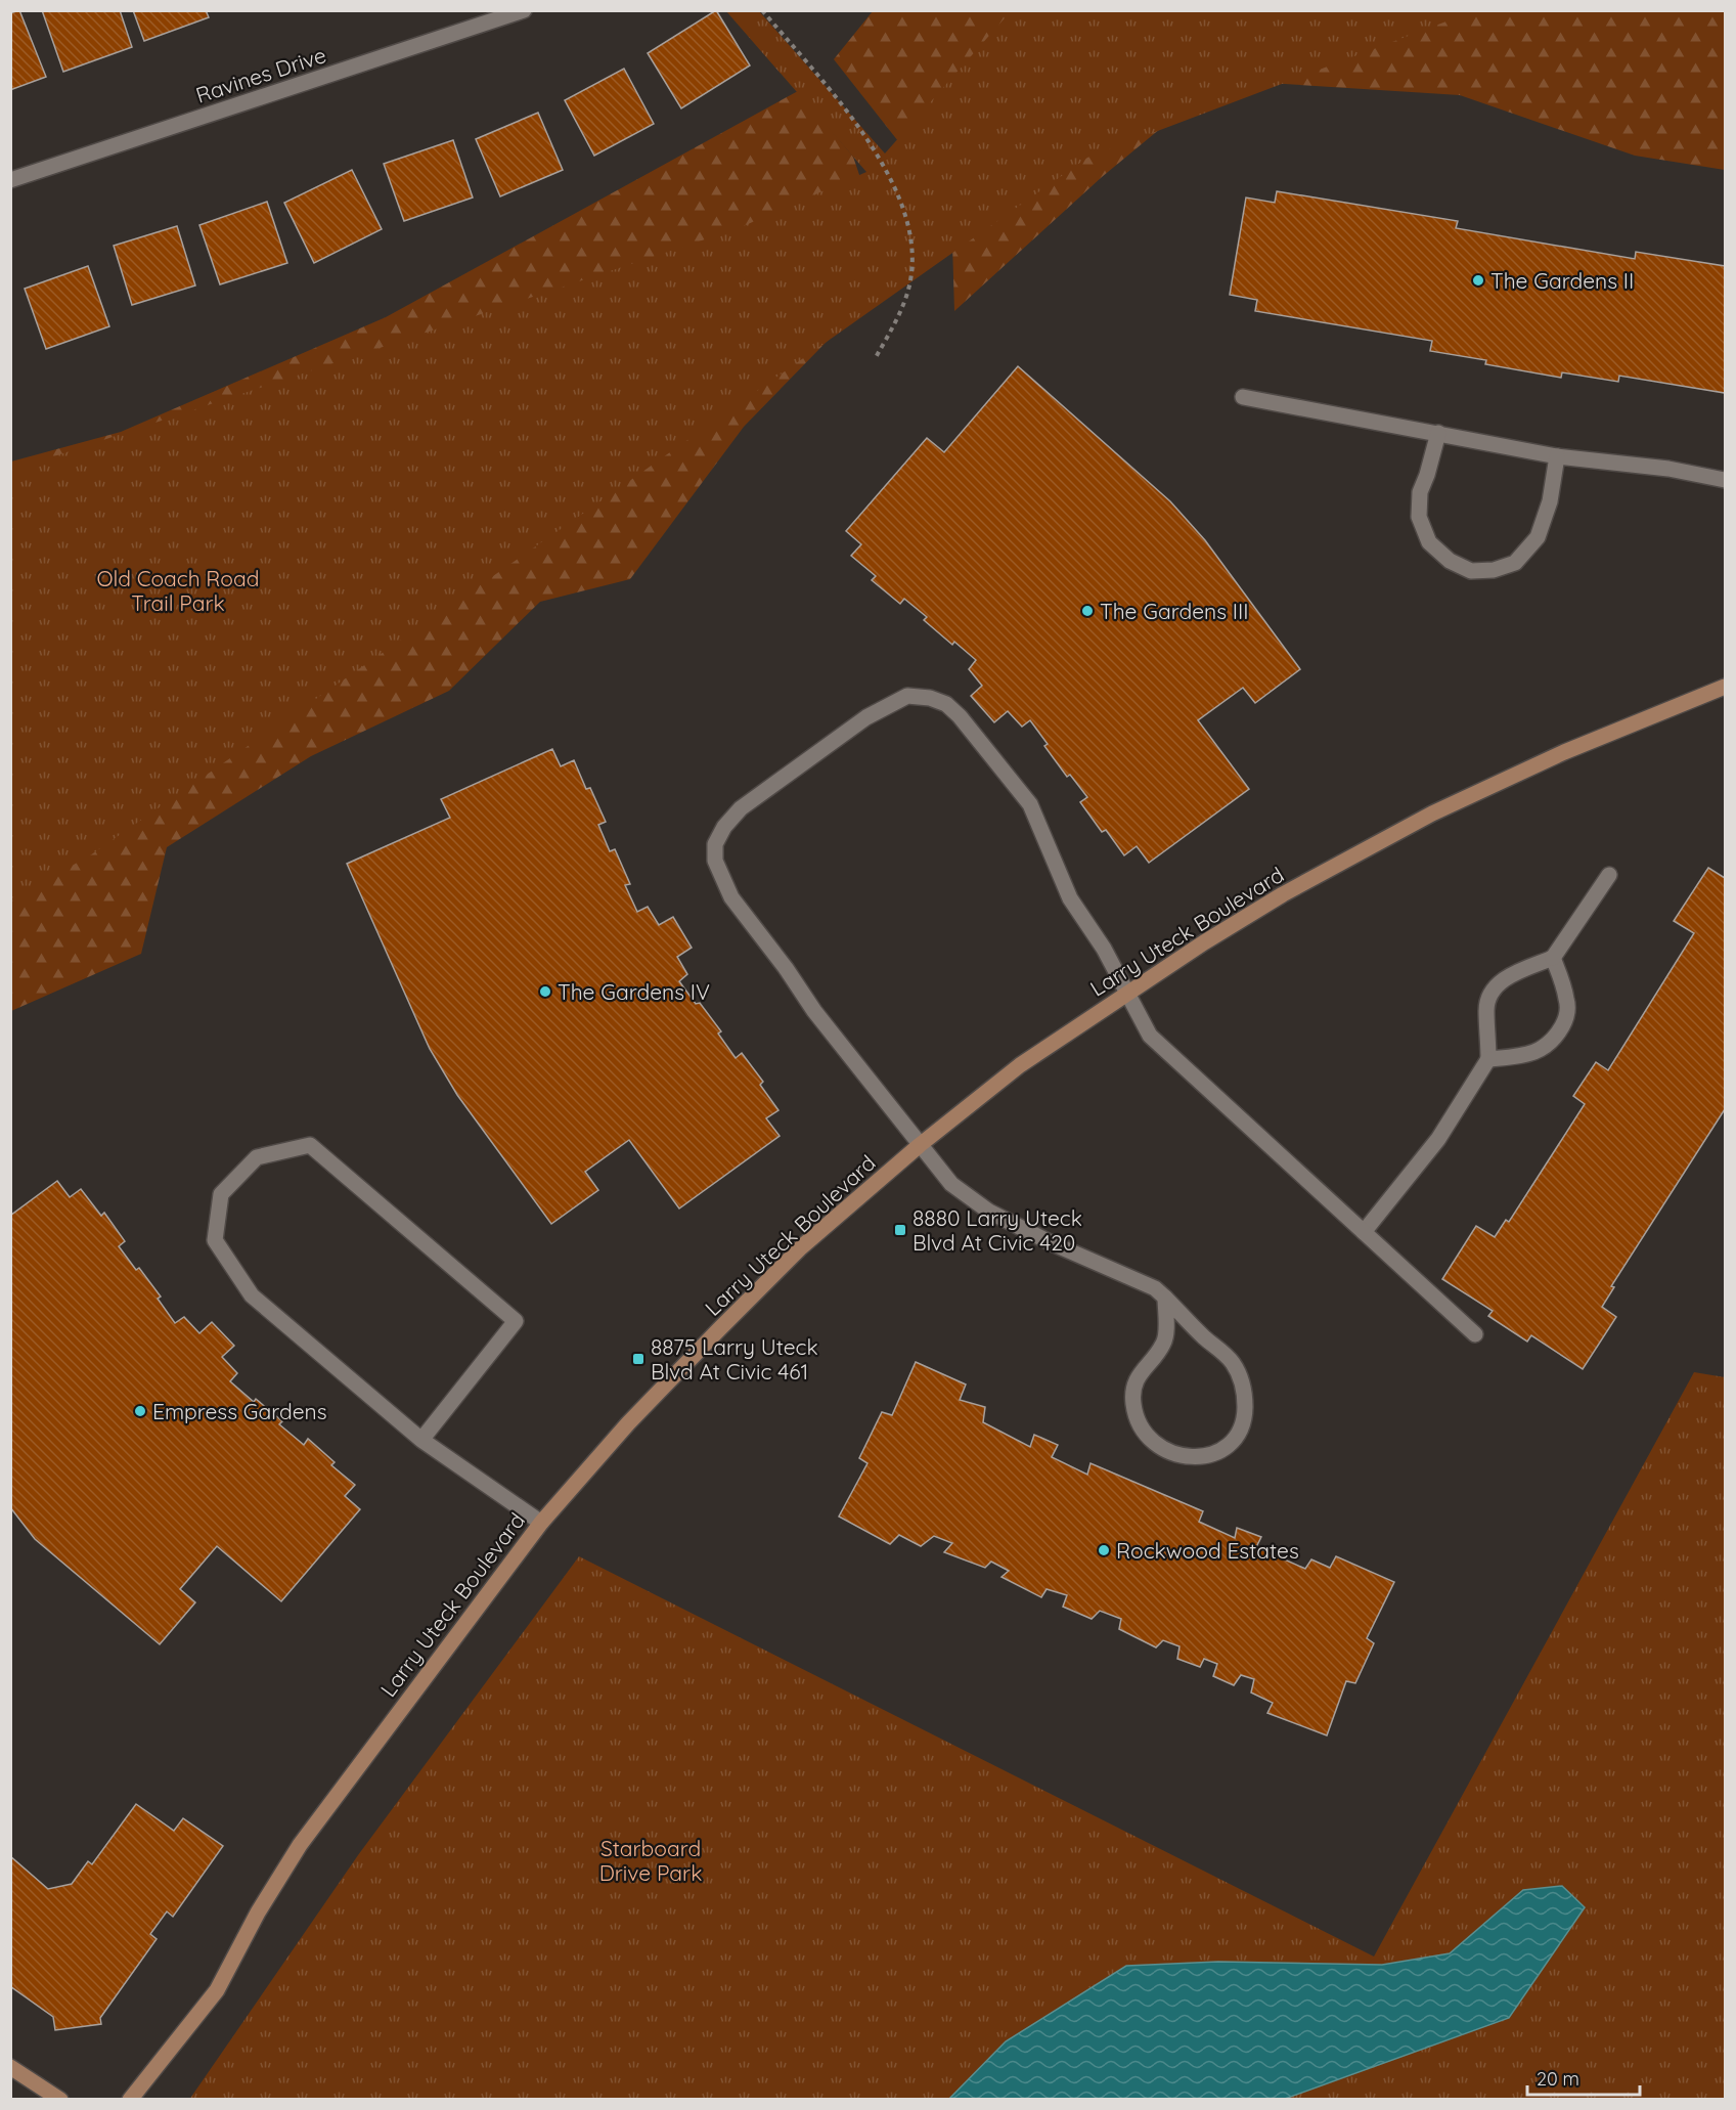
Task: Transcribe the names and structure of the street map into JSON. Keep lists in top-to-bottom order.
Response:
{
  "streets": {
    "main road": ["Larry Uteck Boulevard"],
    "street": ["Ravines Drive"]
  },
  "parks": ["Old Coach Road Trail Park", "Starboard Drive Park"],
  "places": {
    "other": [
      "The Gardens II",
      "The Gardens III",
      "The Gardens IV",
      "Empress Gardens",
      "Rockwood Estates"
    ],
    "transit": ["8880 Larry Uteck Blvd At Civic 420", "8875 Larry Uteck Blvd At Civic 461"]
  },
  "scale_bar": "20 m"
}
